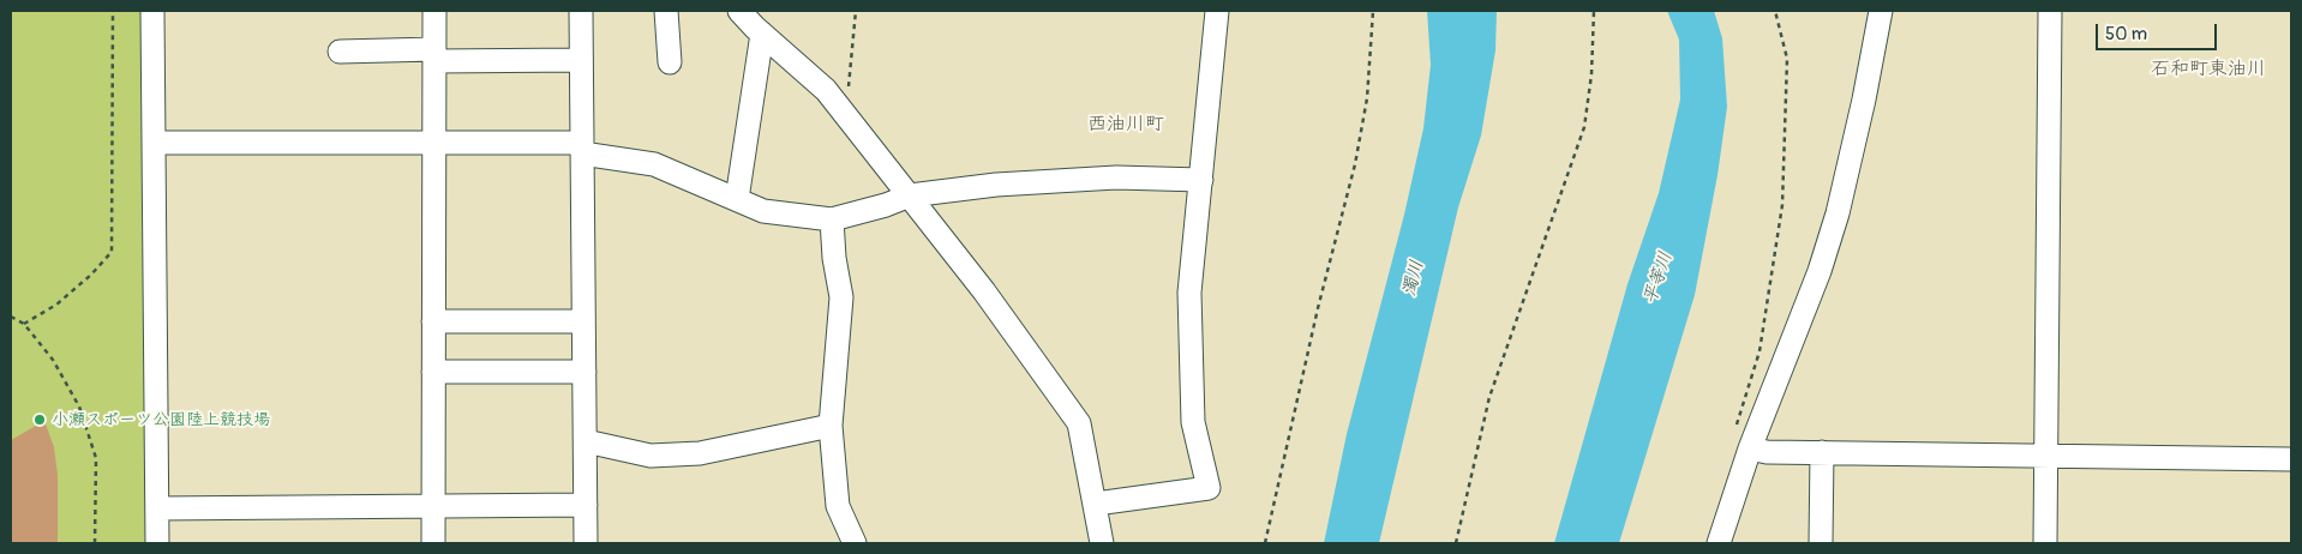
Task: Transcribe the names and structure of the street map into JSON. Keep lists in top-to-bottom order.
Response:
{
  "districts": ["石和町東油川", "西油川町"],
  "water": ["濁川", "平等川"],
  "places": ["小瀬スポーツ公園陸上競技場"],
  "scale_bar": "50 m"
}
